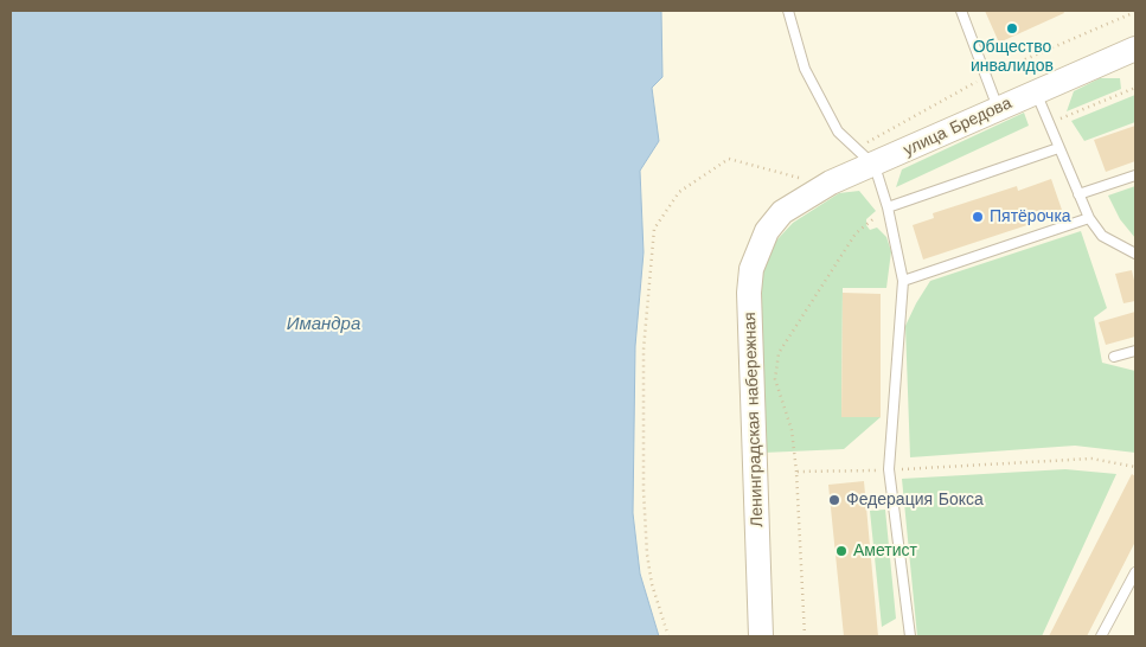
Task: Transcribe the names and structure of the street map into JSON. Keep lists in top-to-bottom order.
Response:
{
  "streets": {
    "main road": ["улица Бредова", "Ленинградская набережная"]
  },
  "crossings": [
    ["улица Бредова", "Ленинградская набережная"]
  ],
  "water": ["Имандра"],
  "places": [
    "Общество инвалидов",
    "Пятёрочка",
    "Федерация Бокса",
    "Аметист"
  ]
}
